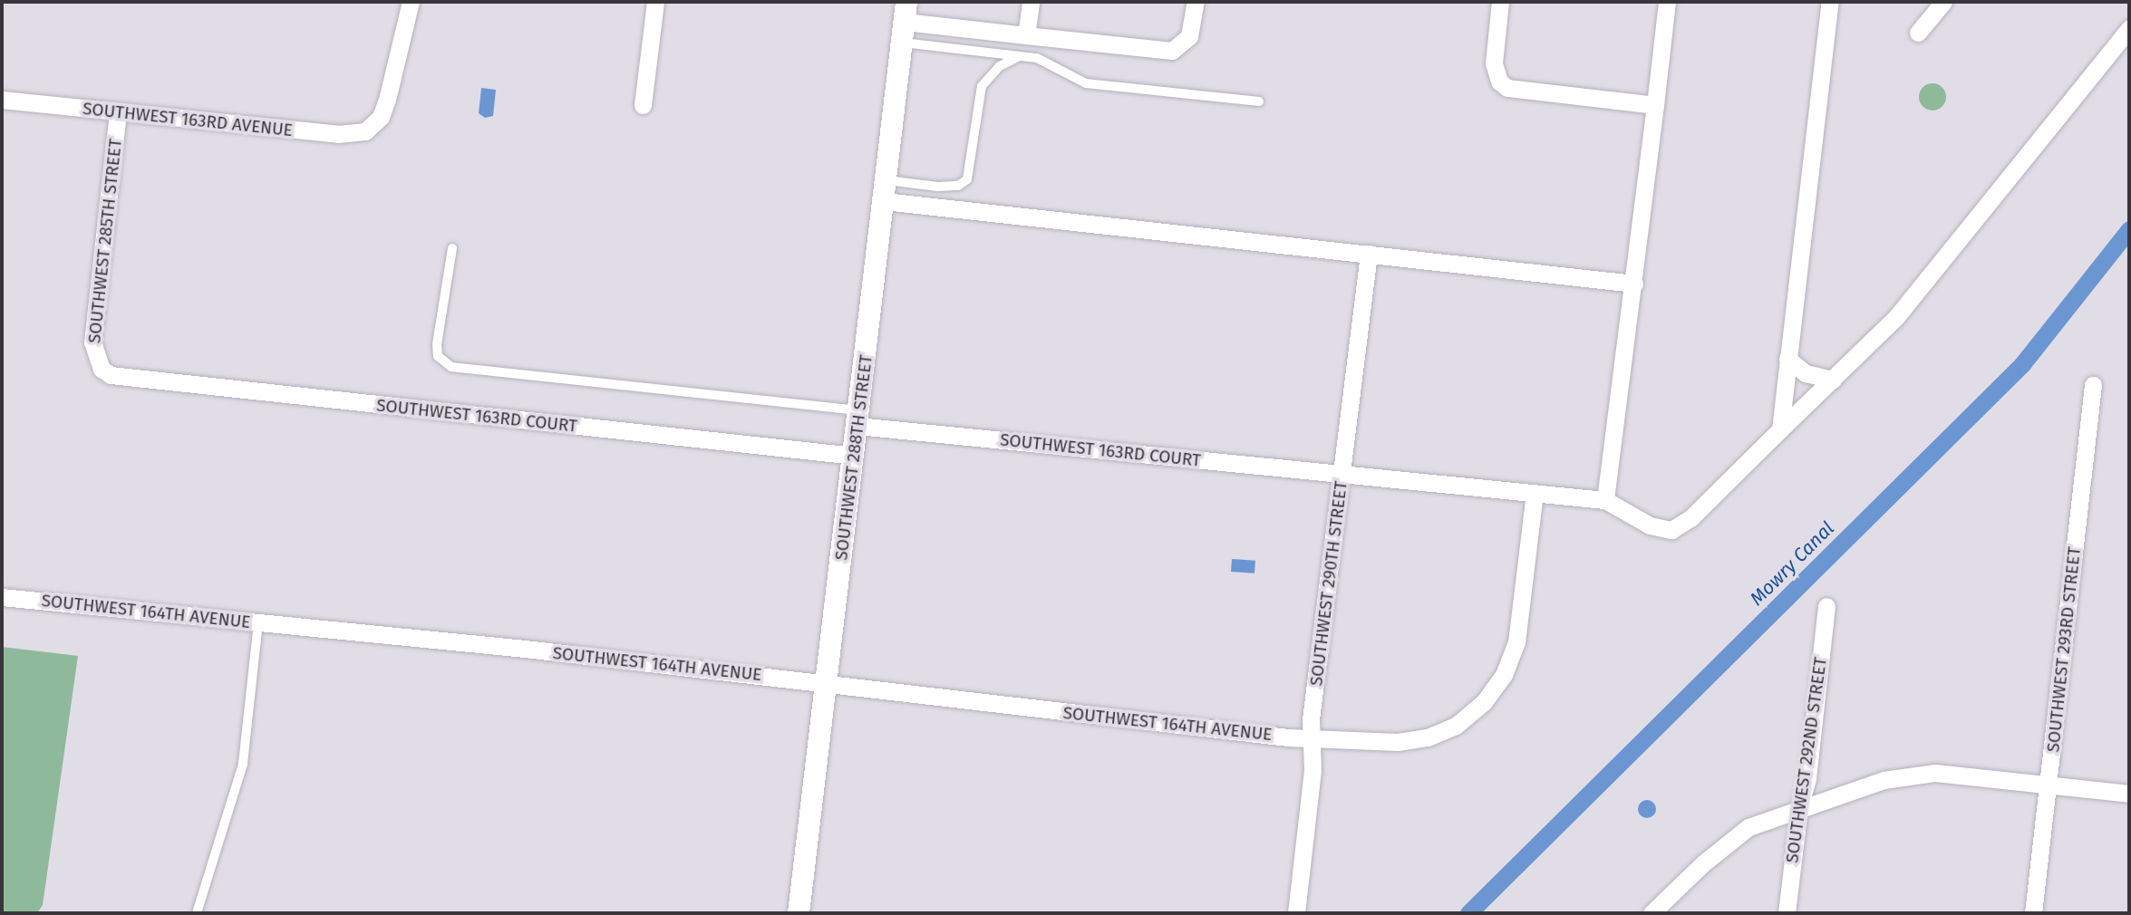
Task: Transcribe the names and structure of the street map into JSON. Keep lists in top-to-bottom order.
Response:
{
  "streets": {
    "street": [
      "SOUTHWEST 163RD AVENUE",
      "SOUTHWEST 285TH STREET",
      "SOUTHWEST 163RD COURT",
      "SOUTHWEST 288TH STREET",
      "SOUTHWEST 290TH STREET",
      "SOUTHWEST 164TH AVENUE",
      "SOUTHWEST 293RD STREET",
      "SOUTHWEST 292ND STREET"
    ]
  },
  "crossings": [
    ["SOUTHWEST 163RD AVENUE", "SOUTHWEST 285TH STREET"],
    ["SOUTHWEST 285TH STREET", "SOUTHWEST 163RD COURT"],
    ["SOUTHWEST 163RD COURT", "SOUTHWEST 288TH STREET"],
    ["SOUTHWEST 163RD COURT", "SOUTHWEST 290TH STREET"],
    ["SOUTHWEST 163RD COURT", "SOUTHWEST 164TH AVENUE"],
    ["SOUTHWEST 288TH STREET", "SOUTHWEST 164TH AVENUE"],
    ["SOUTHWEST 290TH STREET", "SOUTHWEST 164TH AVENUE"]
  ],
  "water": ["Mowry Canal"]
}
